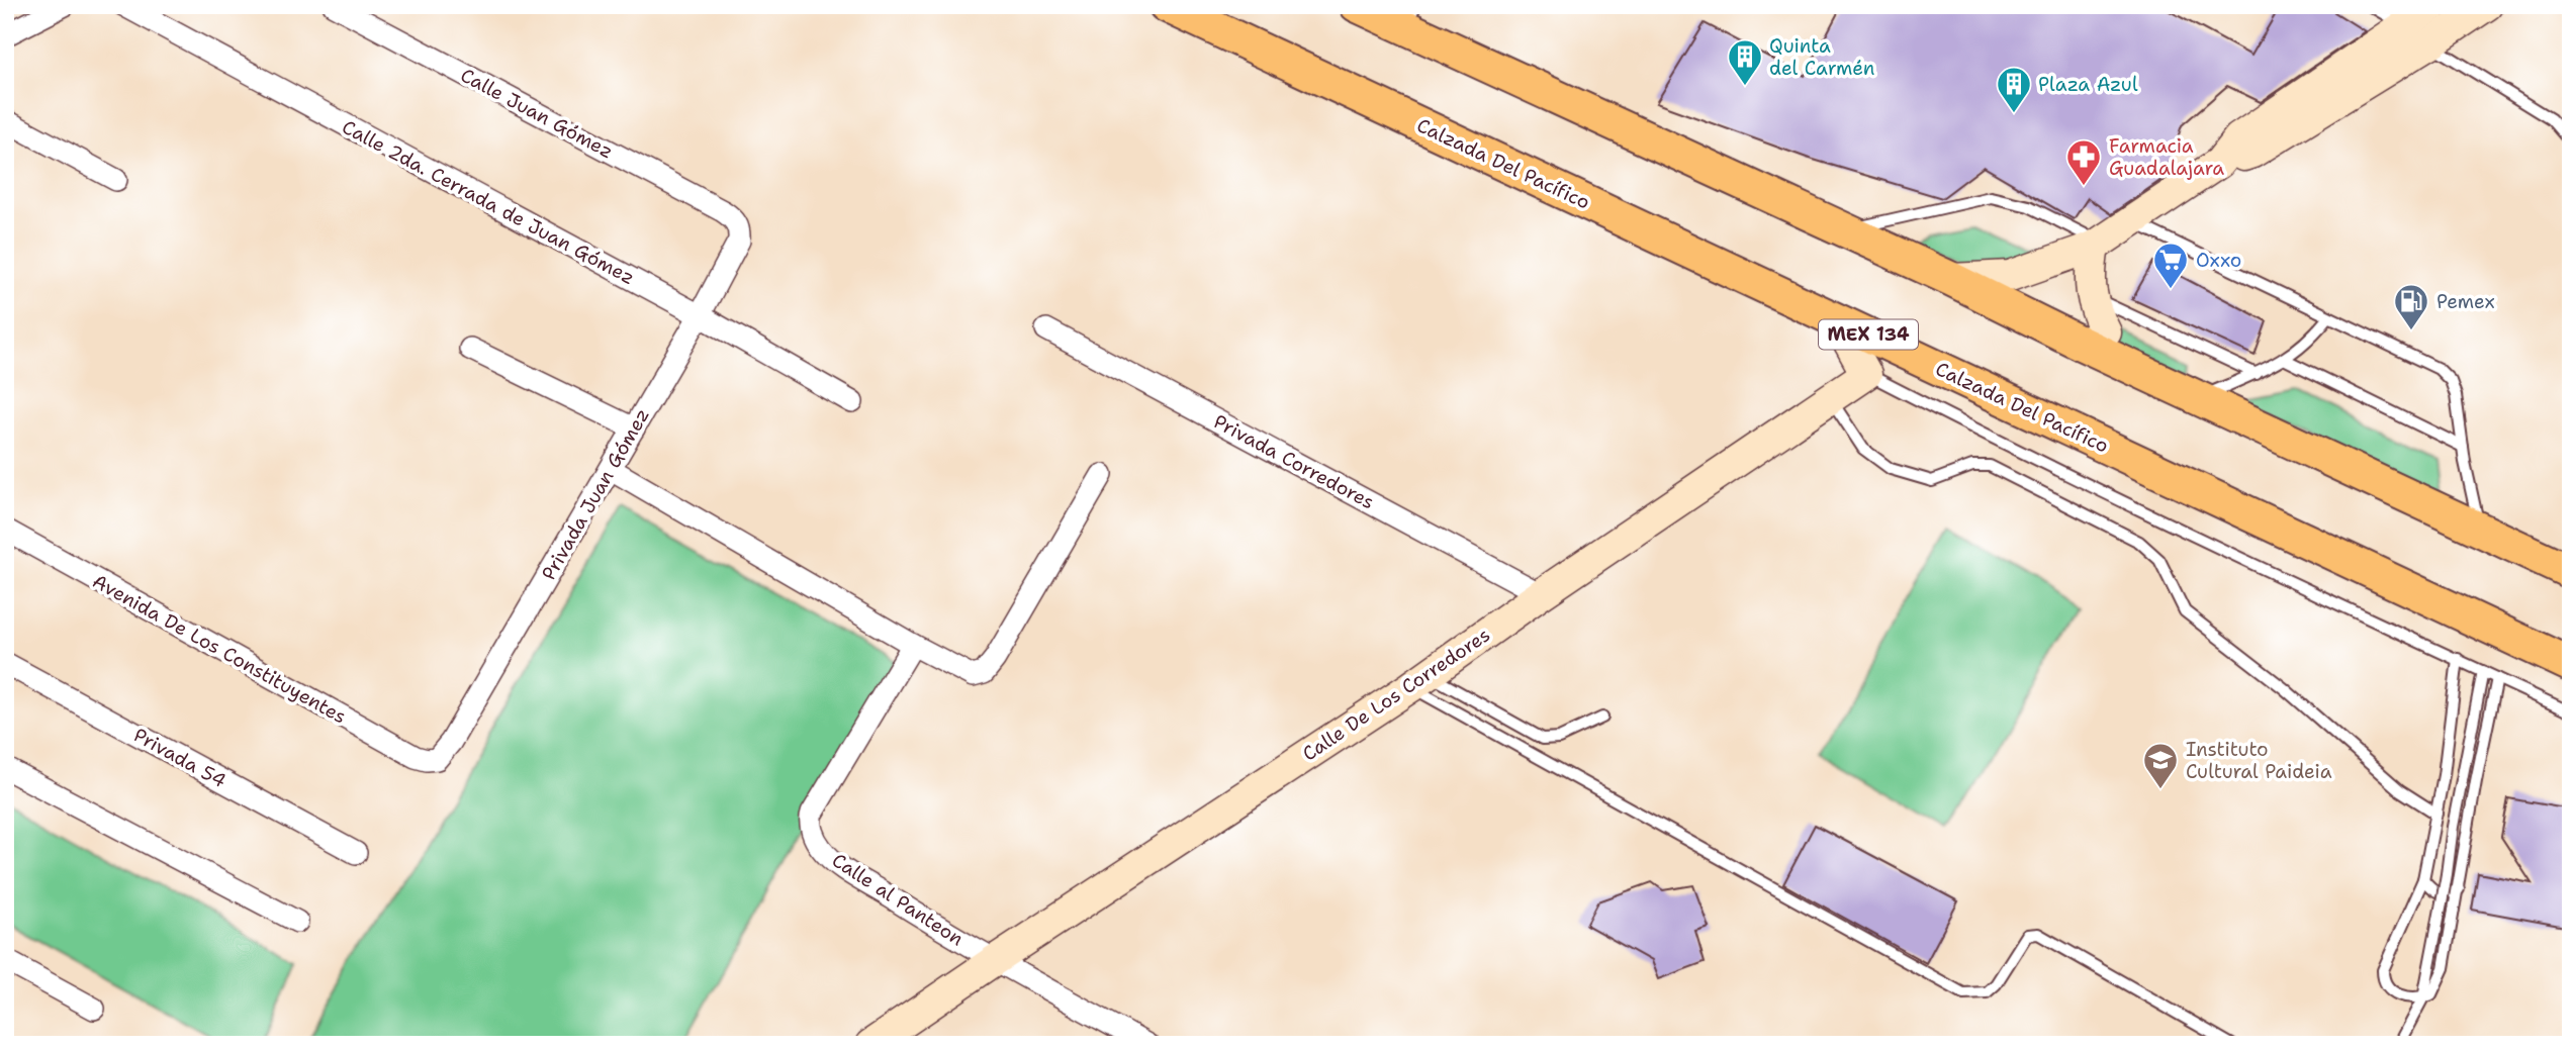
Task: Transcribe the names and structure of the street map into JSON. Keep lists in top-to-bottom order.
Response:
{
  "streets": {
    "main road": ["Calzada Del Pacífico", "MEX 134", "Calle De Los Corredores"],
    "street": [
      "Calle Juan Gómez",
      "Calle 2da. Cerrada de Juan Gómez",
      "Privada Corredores",
      "Privada Juan Gómez",
      "Avenida De Los Constituyentes",
      "Privada 54",
      "Calle al Panteon"
    ]
  },
  "crossings": [
    ["Calle Juan Gómez", "Privada Juan Gómez"],
    ["Calle 2da. Cerrada de Juan Gómez", "Privada Juan Gómez"],
    ["Privada Corredores", "Calle De Los Corredores"],
    ["Privada Juan Gómez", "Avenida De Los Constituyentes"],
    ["Calle De Los Corredores", "Calle al Panteon"]
  ],
  "places": {
    "building": ["Quinta del Carmén", "Plaza Azul"],
    "pharmacy": ["Farmacia Guadalajara"],
    "supermarket": ["Oxxo"],
    "fuel station": ["Pemex"],
    "school or university": ["Instituto Cultural Paideia"]
  }
}
